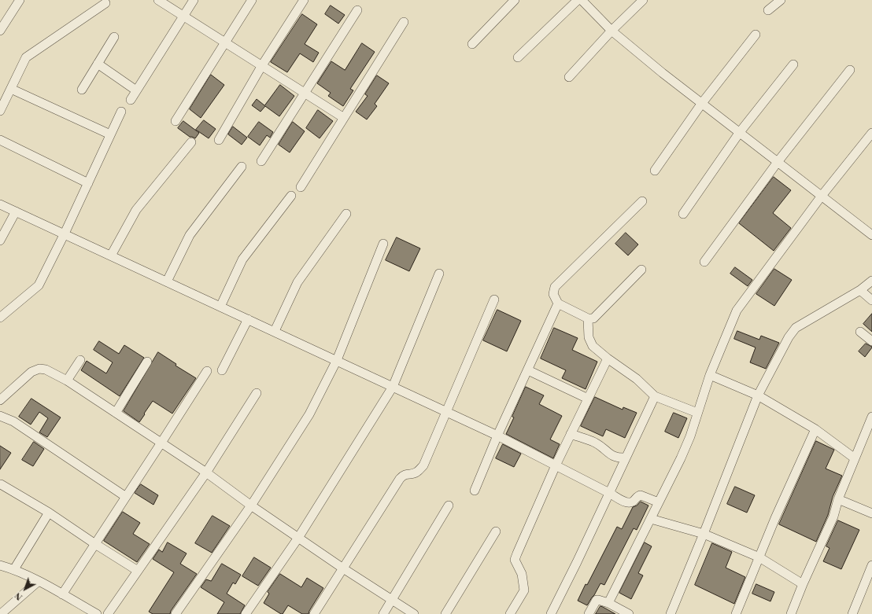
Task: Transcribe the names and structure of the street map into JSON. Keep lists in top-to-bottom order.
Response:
{
  "north": "bottom left"
}
